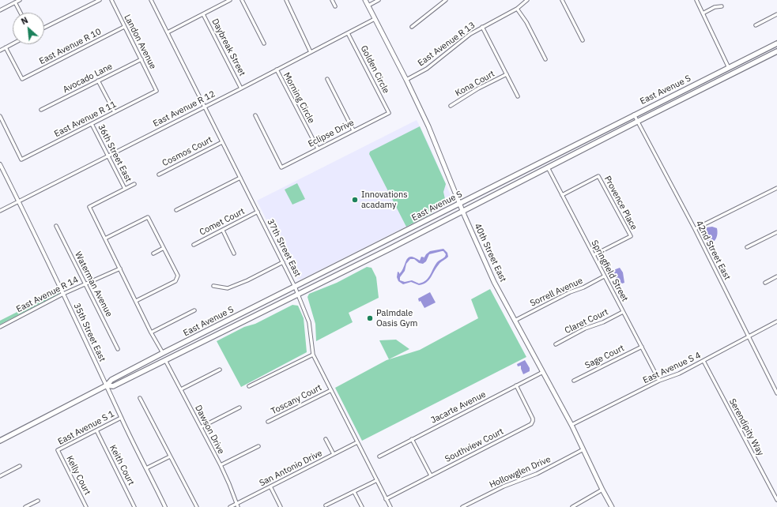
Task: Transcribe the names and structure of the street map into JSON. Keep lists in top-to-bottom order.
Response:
{
  "streets": {
    "main road": ["East Avenue S", "40th Street East"],
    "street": [
      "Landon Avenue",
      "East Avenue R 13",
      "East Avenue R 10",
      "Daybreak Street",
      "Golden Circle",
      "Avocado Lane",
      "Kona Court",
      "Morning Circle",
      "East Avenue R 12",
      "East Avenue R 11",
      "Eclipse Drive",
      "Cosmos Court",
      "36th Street East",
      "Provence Place",
      "Comet Court",
      "37th Street East",
      "42nd Street East",
      "Springfield Street",
      "Waterman Avenue",
      "Sorrell Avenue",
      "East Avenue R 14",
      "Claret Court",
      "35th Street East",
      "Sage Court",
      "East Avenue S 4",
      "Toscany Court",
      "Jacarte Avenue",
      "Serendipity Way",
      "East Avenue S 1",
      "Dawson Drive",
      "Southview Court",
      "Keith Court",
      "San Antonio Drive",
      "Hollowglen Drive",
      "Kelly Court"
    ]
  },
  "crossings": [
    ["Landon Avenue", "East Avenue R 10"],
    ["Landon Avenue", "Avocado Lane"],
    ["Landon Avenue", "East Avenue R 11"],
    ["East Avenue R 13", "40th Street East"],
    ["Daybreak Street", "East Avenue R 12"],
    ["Golden Circle", "East Avenue R 12"],
    ["Golden Circle", "Eclipse Drive"],
    ["East Avenue S", "37th Street East"],
    ["East Avenue S", "42nd Street East"],
    ["East Avenue S", "40th Street East"],
    ["East Avenue S", "Springfield Street"],
    ["East Avenue S", "35th Street East"],
    ["East Avenue S", "Dawson Drive"],
    ["Morning Circle", "East Avenue R 12"],
    ["Morning Circle", "Eclipse Drive"],
    ["East Avenue R 12", "36th Street East"],
    ["East Avenue R 12", "37th Street East"],
    ["East Avenue R 12", "40th Street East"],
    ["East Avenue R 12", "35th Street East"],
    ["East Avenue R 11", "36th Street East"],
    ["Cosmos Court", "37th Street East"],
    ["Provence Place", "Springfield Street"],
    ["Comet Court", "37th Street East"],
    ["37th Street East", "Toscany Court"],
    ["37th Street East", "Southview Court"],
    ["37th Street East", "San Antonio Drive"],
    ["42nd Street East", "East Avenue S 4"],
    ["40th Street East", "Sorrell Avenue"],
    ["40th Street East", "East Avenue S 4"],
    ["40th Street East", "Jacarte Avenue"],
    ["40th Street East", "Hollowglen Drive"],
    ["Springfield Street", "Sorrell Avenue"],
    ["Springfield Street", "Claret Court"],
    ["Springfield Street", "Sage Court"],
    ["Springfield Street", "East Avenue S 4"],
    ["Waterman Avenue", "East Avenue R 14"],
    ["East Avenue R 14", "35th Street East"],
    ["35th Street East", "East Avenue S 1"],
    ["East Avenue S 4", "Serendipity Way"],
    ["Jacarte Avenue", "Southview Court"],
    ["East Avenue S 1", "Keith Court"],
    ["East Avenue S 1", "Kelly Court"],
    ["Dawson Drive", "San Antonio Drive"]
  ],
  "places": ["Innovations acadamy", "Palmdale Oasis Gym"],
  "north": "top left"
}
